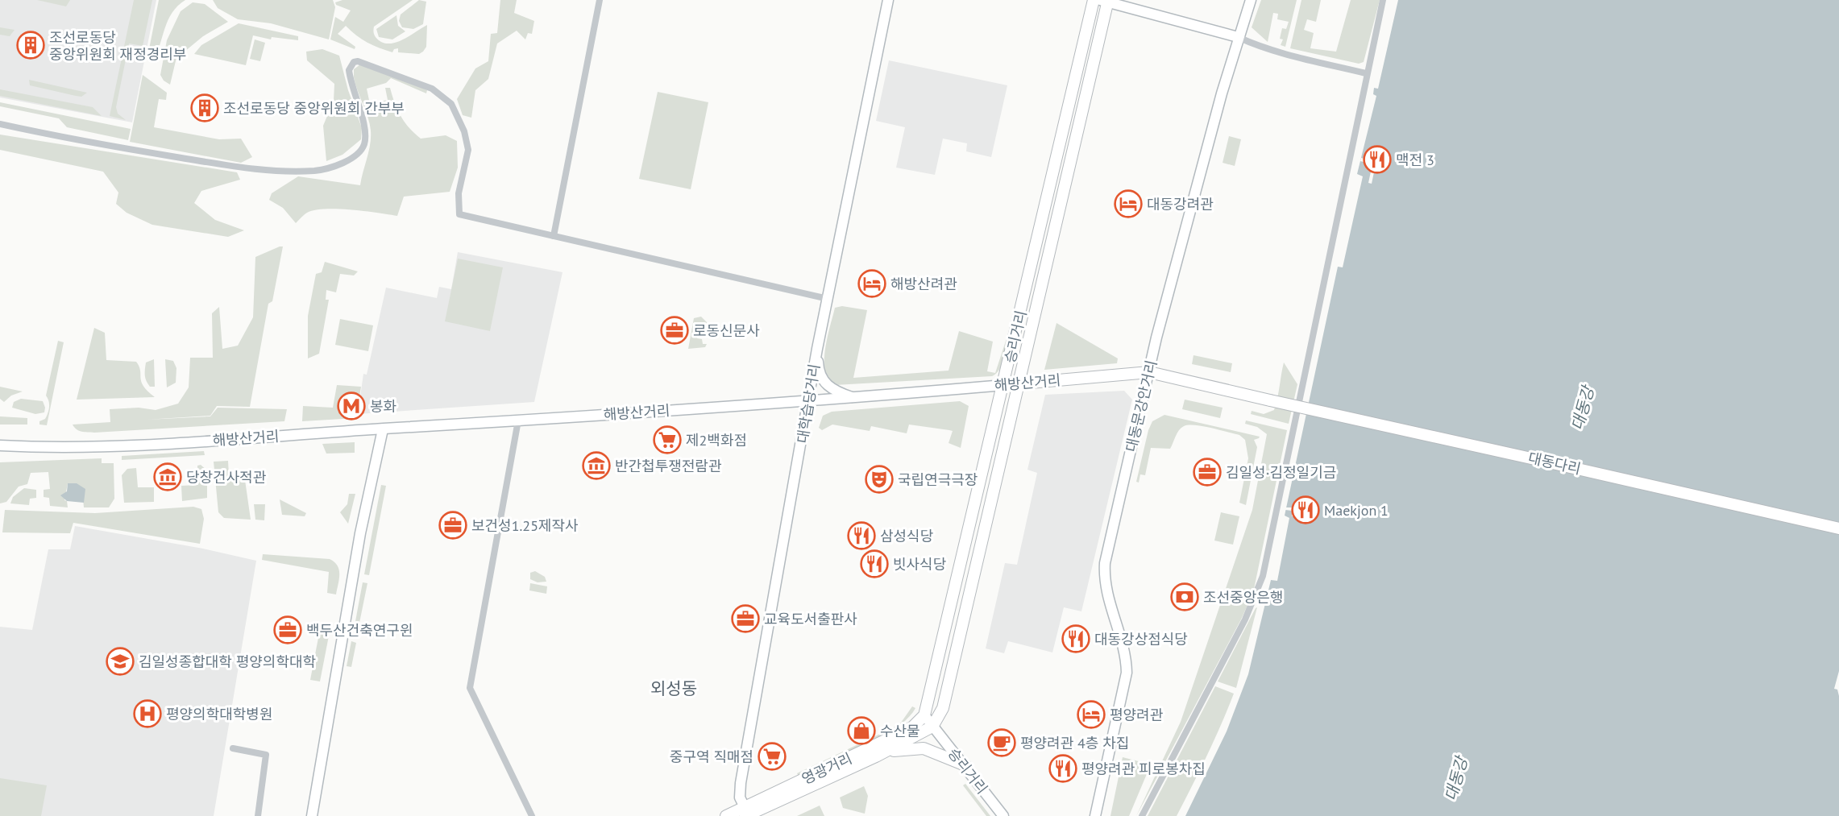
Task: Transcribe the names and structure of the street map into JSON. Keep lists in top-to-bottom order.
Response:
{
  "streets": {
    "main road": [
      "승리거리",
      "해방산거리",
      "대학습당거리",
      "대동문강안거리",
      "대동다리",
      "영광거리"
    ]
  },
  "crossings": [
    ["승리거리", "해방산거리"],
    ["승리거리", "영광거리"],
    ["해방산거리", "대학습당거리"],
    ["해방산거리", "대동문강안거리"],
    ["해방산거리", "대동다리"],
    ["대학습당거리", "영광거리"]
  ],
  "districts": ["외성동"],
  "water": ["대동강"],
  "places": {
    "building": ["조선로동당 중앙위원회 재정경리부", "조선로동당 중앙위원회 간부부"],
    "restaurant": [
      "맥전 3",
      "Maekjon 1",
      "삼성식당",
      "빗사식당",
      "대동강상점식당",
      "평양려관 피로봉차집"
    ],
    "hotel": ["대동강려관", "해방산려관", "평양려관"],
    "office": [
      "로동신문사",
      "김일성·김정일기금",
      "보건성1.25제작사",
      "교육도서출판사",
      "백두산건축연구윈"
    ],
    "metro station": ["봉화"],
    "supermarket": ["제2백화점", "중구역 직매점"],
    "museum": ["반간첩투쟁전람관", "당창건사적관"],
    "theatre": ["국립연극극장"],
    "bank": ["조선중앙은행"],
    "school or university": ["김일성종합대학 평양의학대학"],
    "hospital": ["평양의학대학병원"],
    "shop": ["수산물"],
    "cafe": ["평양려관 4층 차집"]
  }
}
